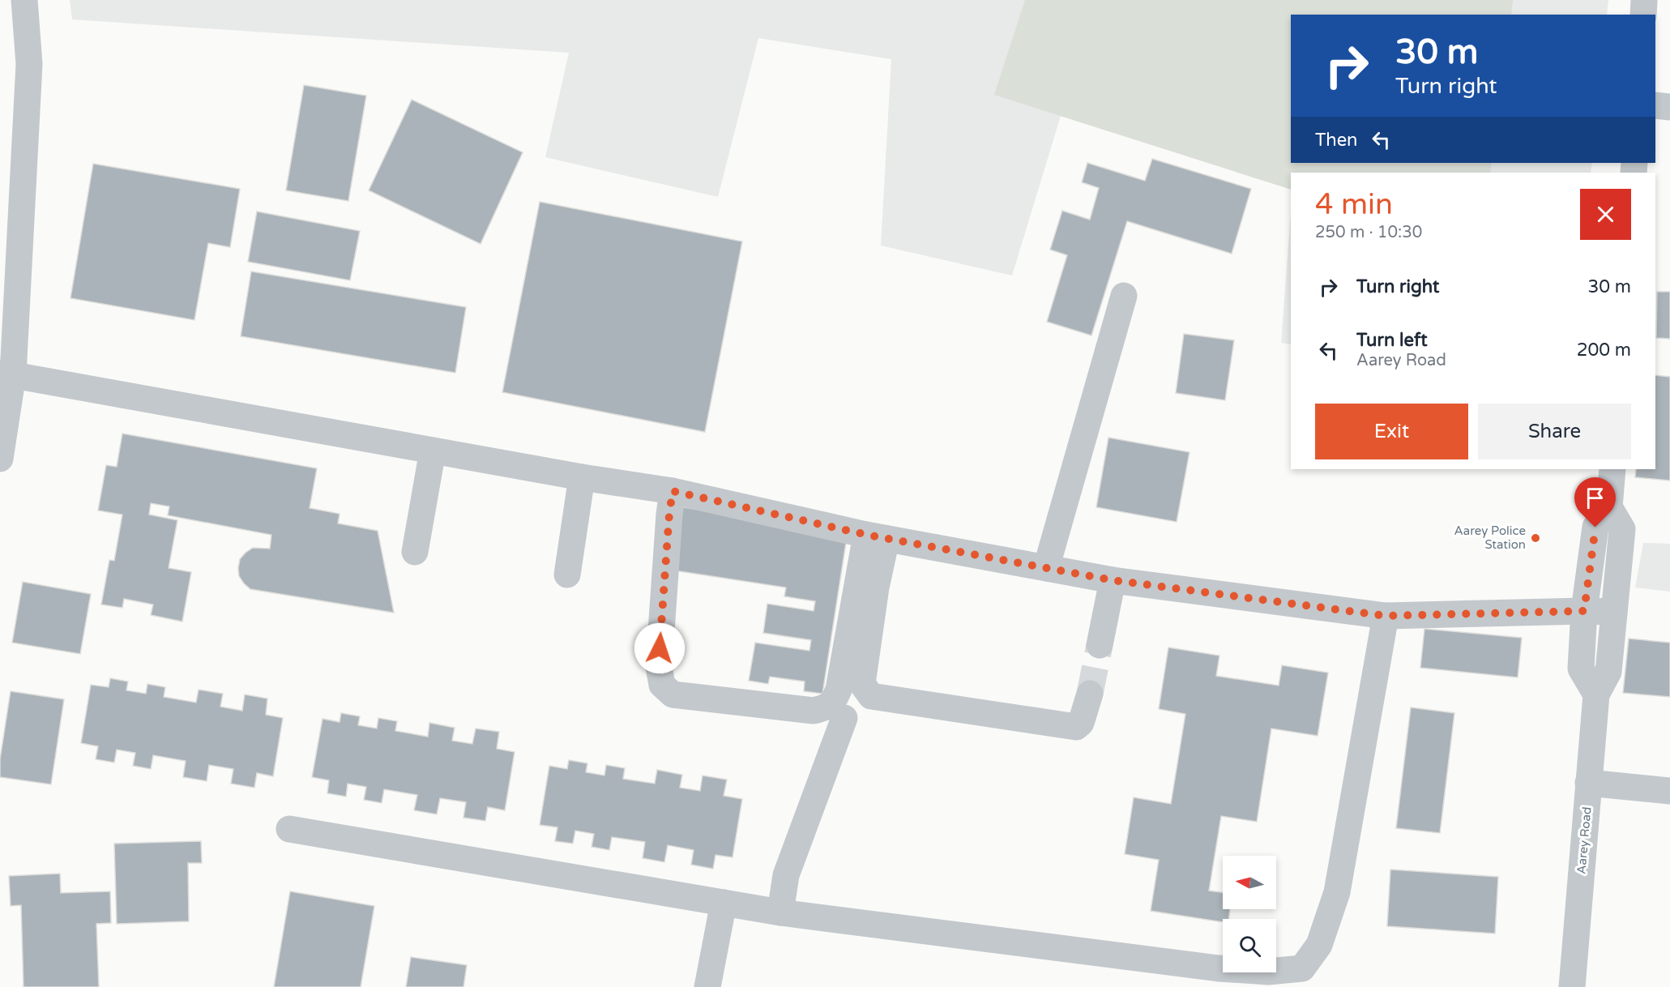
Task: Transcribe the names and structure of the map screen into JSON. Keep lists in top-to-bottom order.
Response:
{
  "streets": {
    "street": ["Aarey Road"]
  },
  "places": ["Aarey Police Station"],
  "north": "left",
  "page": {
    "turn": ["30 m", "Turn right"],
    "then": "Then",
    "heading": ["4 min", "250 m · 10:30"],
    "list": [
      {
        "name": "Turn right",
        "value": "30 m"
      },
      {
        "name": "Turn left",
        "note": "Aarey Road",
        "value": "200 m"
      }
    ],
    "buttons": ["Exit", "Share"]
  }
}
